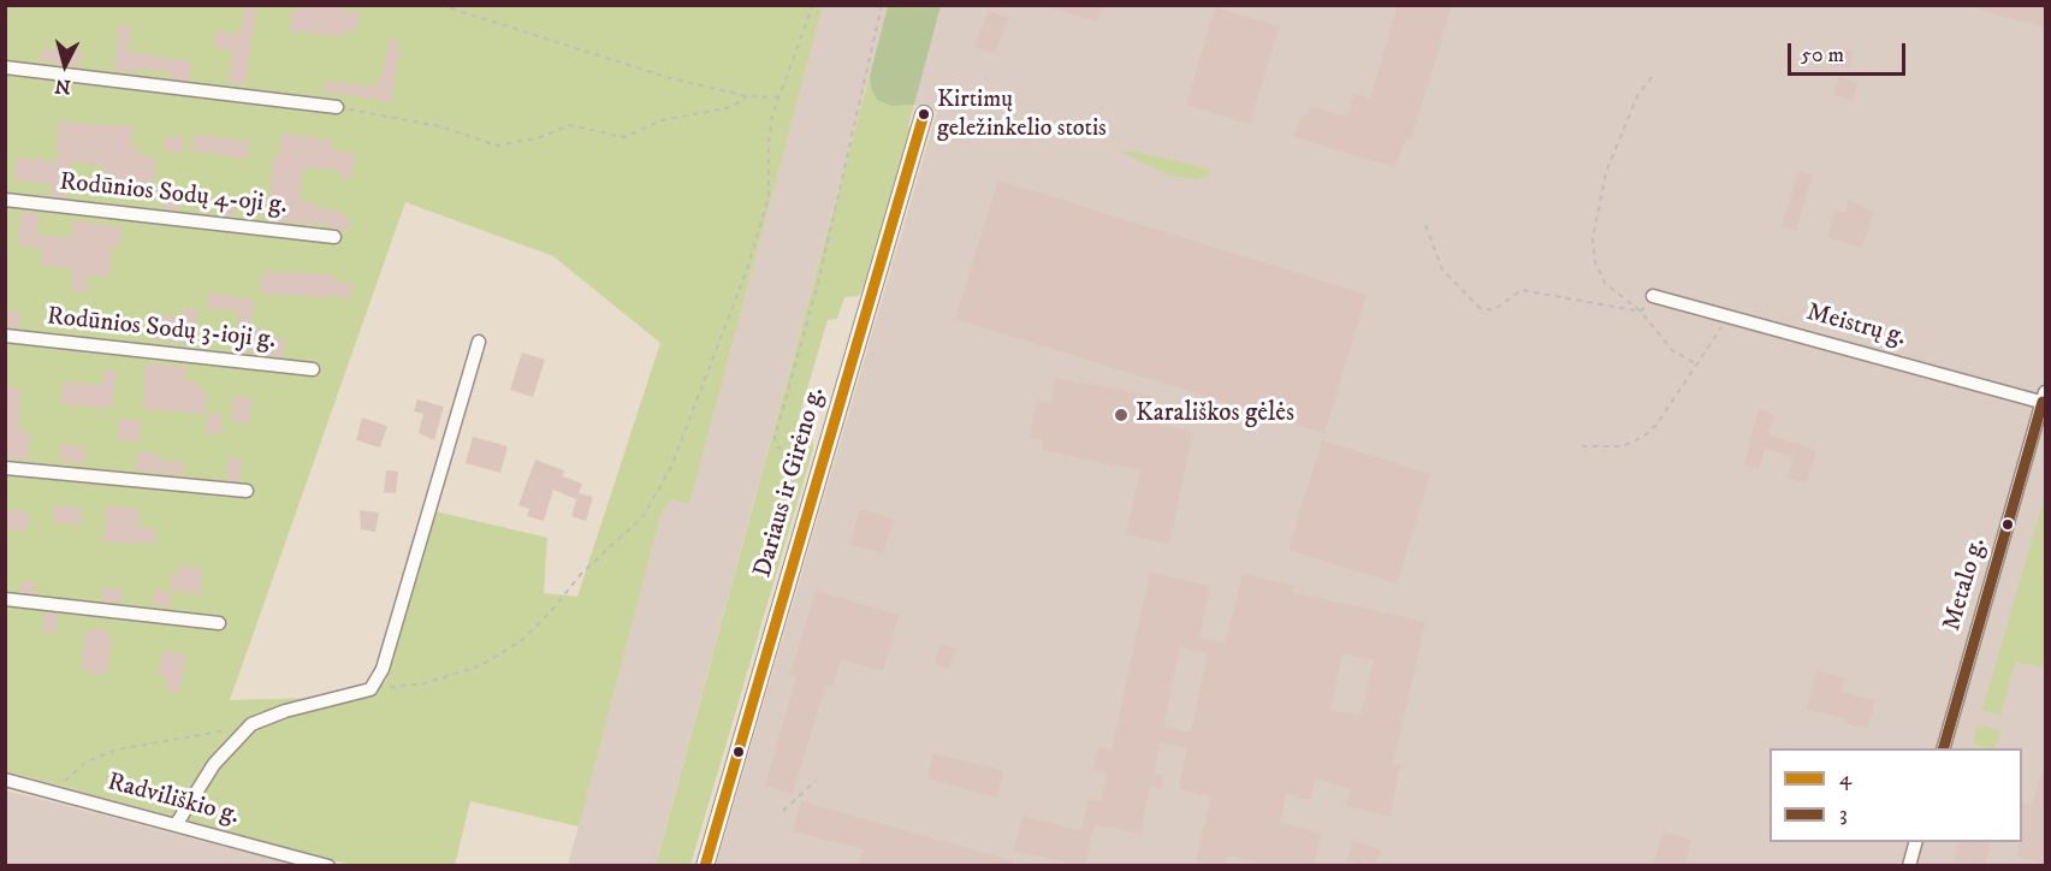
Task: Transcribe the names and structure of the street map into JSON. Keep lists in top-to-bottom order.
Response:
{
  "streets": {
    "street": [
      "Rodūnios Sodų 4-oji g.",
      "Meistrų g.",
      "Rodūnios Sodų 3-ioji g.",
      "Dariaus ir Girėno g.",
      "Metalo g.",
      "Radviliškio g."
    ]
  },
  "crossings": [
    ["Meistrų g.", "Metalo g."]
  ],
  "places": ["Kirtimų geležinkelio stotis", "Karališkos gėlės"],
  "lines": ["transit line 4", "transit line 3"],
  "legend": ["4", "3"],
  "scale_bar": "50 m",
  "north": "bottom"
}
